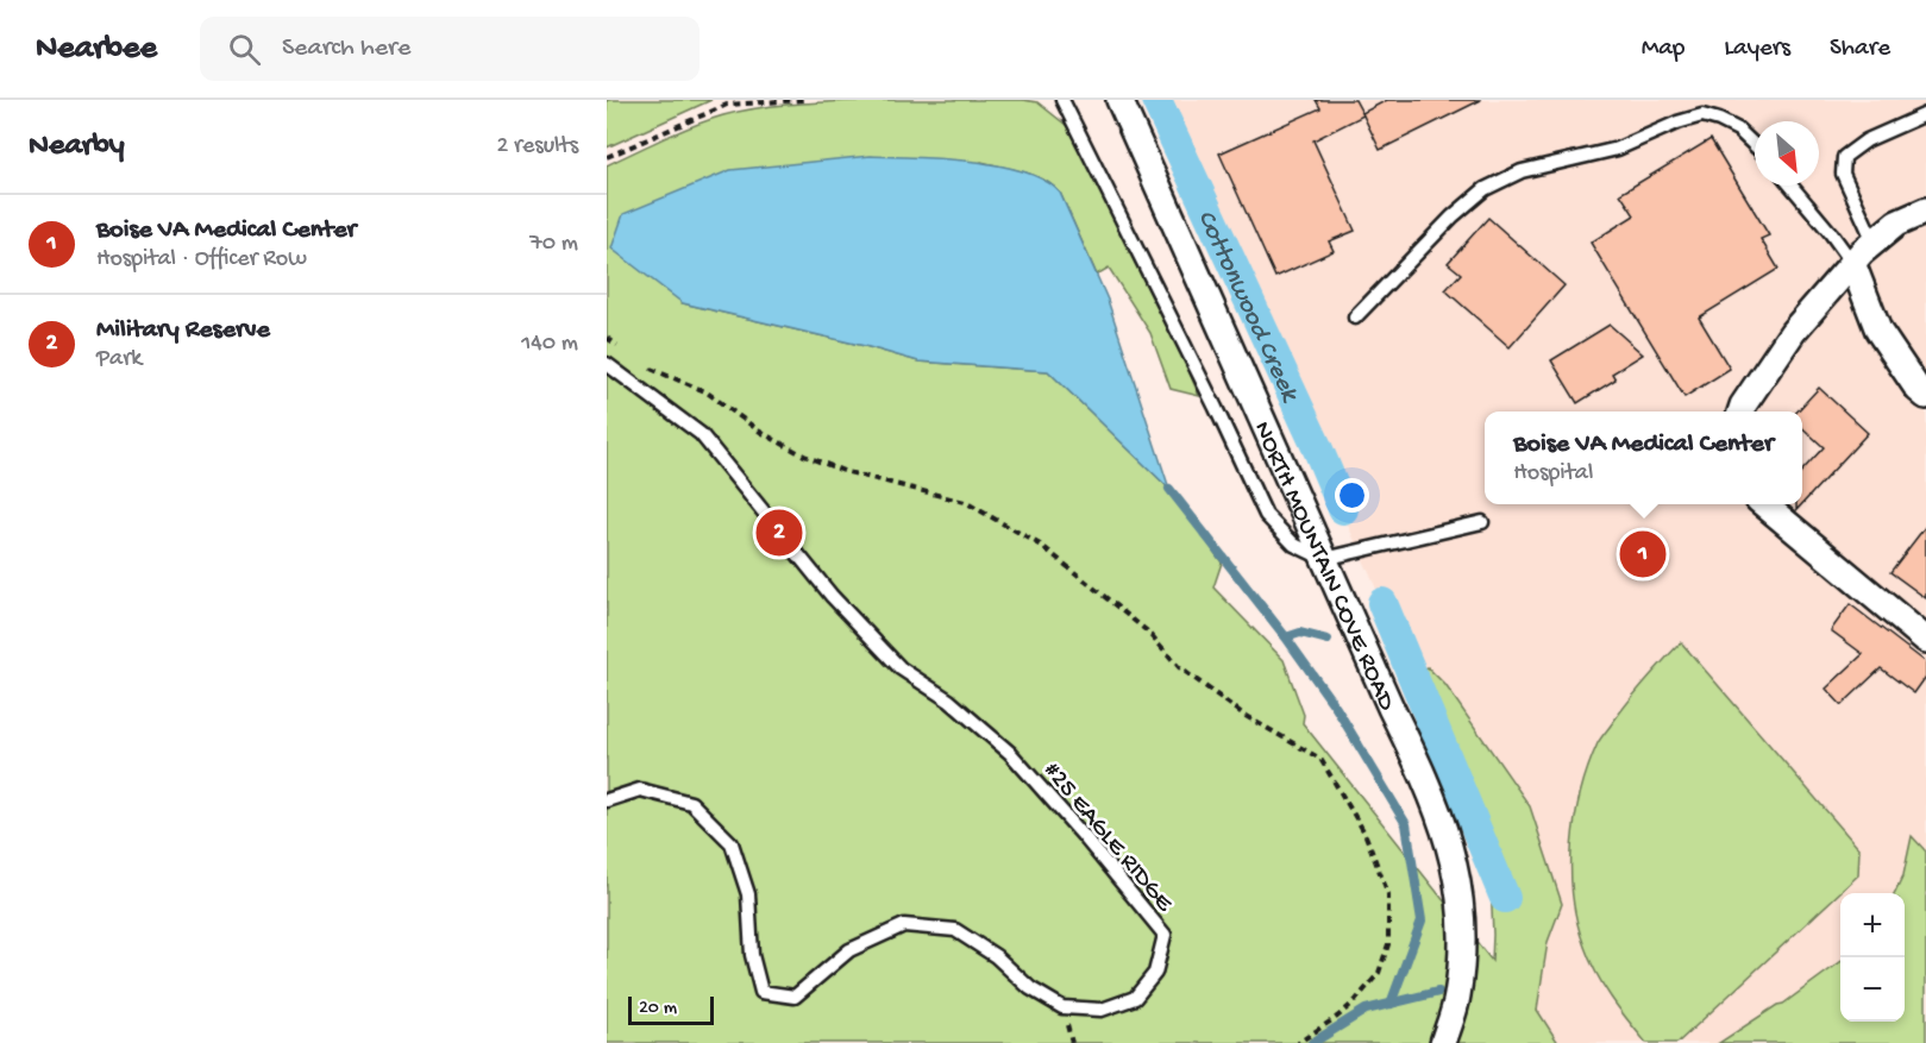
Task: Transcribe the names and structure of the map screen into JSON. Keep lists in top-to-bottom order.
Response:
{
  "streets": {
    "street": ["NORTH MOUNTAIN COVE ROAD"],
    "lane": ["#25 EAGLE RIDGE"]
  },
  "water": ["Cottonwood Creek"],
  "scale_bar": "20 m",
  "north": "bottom right",
  "page": {
    "header": "Nearbee",
    "search": "Search here",
    "nav": ["Map", "Layers", "Share"],
    "heading": ["Nearby", "2 results"],
    "list": [
      {
        "mark": "1",
        "name": "Boise VA Medical Center",
        "note": "Hospital · Officer Row",
        "value": "70 m"
      },
      {
        "mark": "2",
        "name": "Military Reserve",
        "note": "Park",
        "value": "140 m"
      }
    ],
    "popup": ["Boise VA Medical Center", "Hospital"],
    "pins": ["2", "1"],
    "map_buttons": ["+", "−"],
    "scale": "20 m"
  }
}
